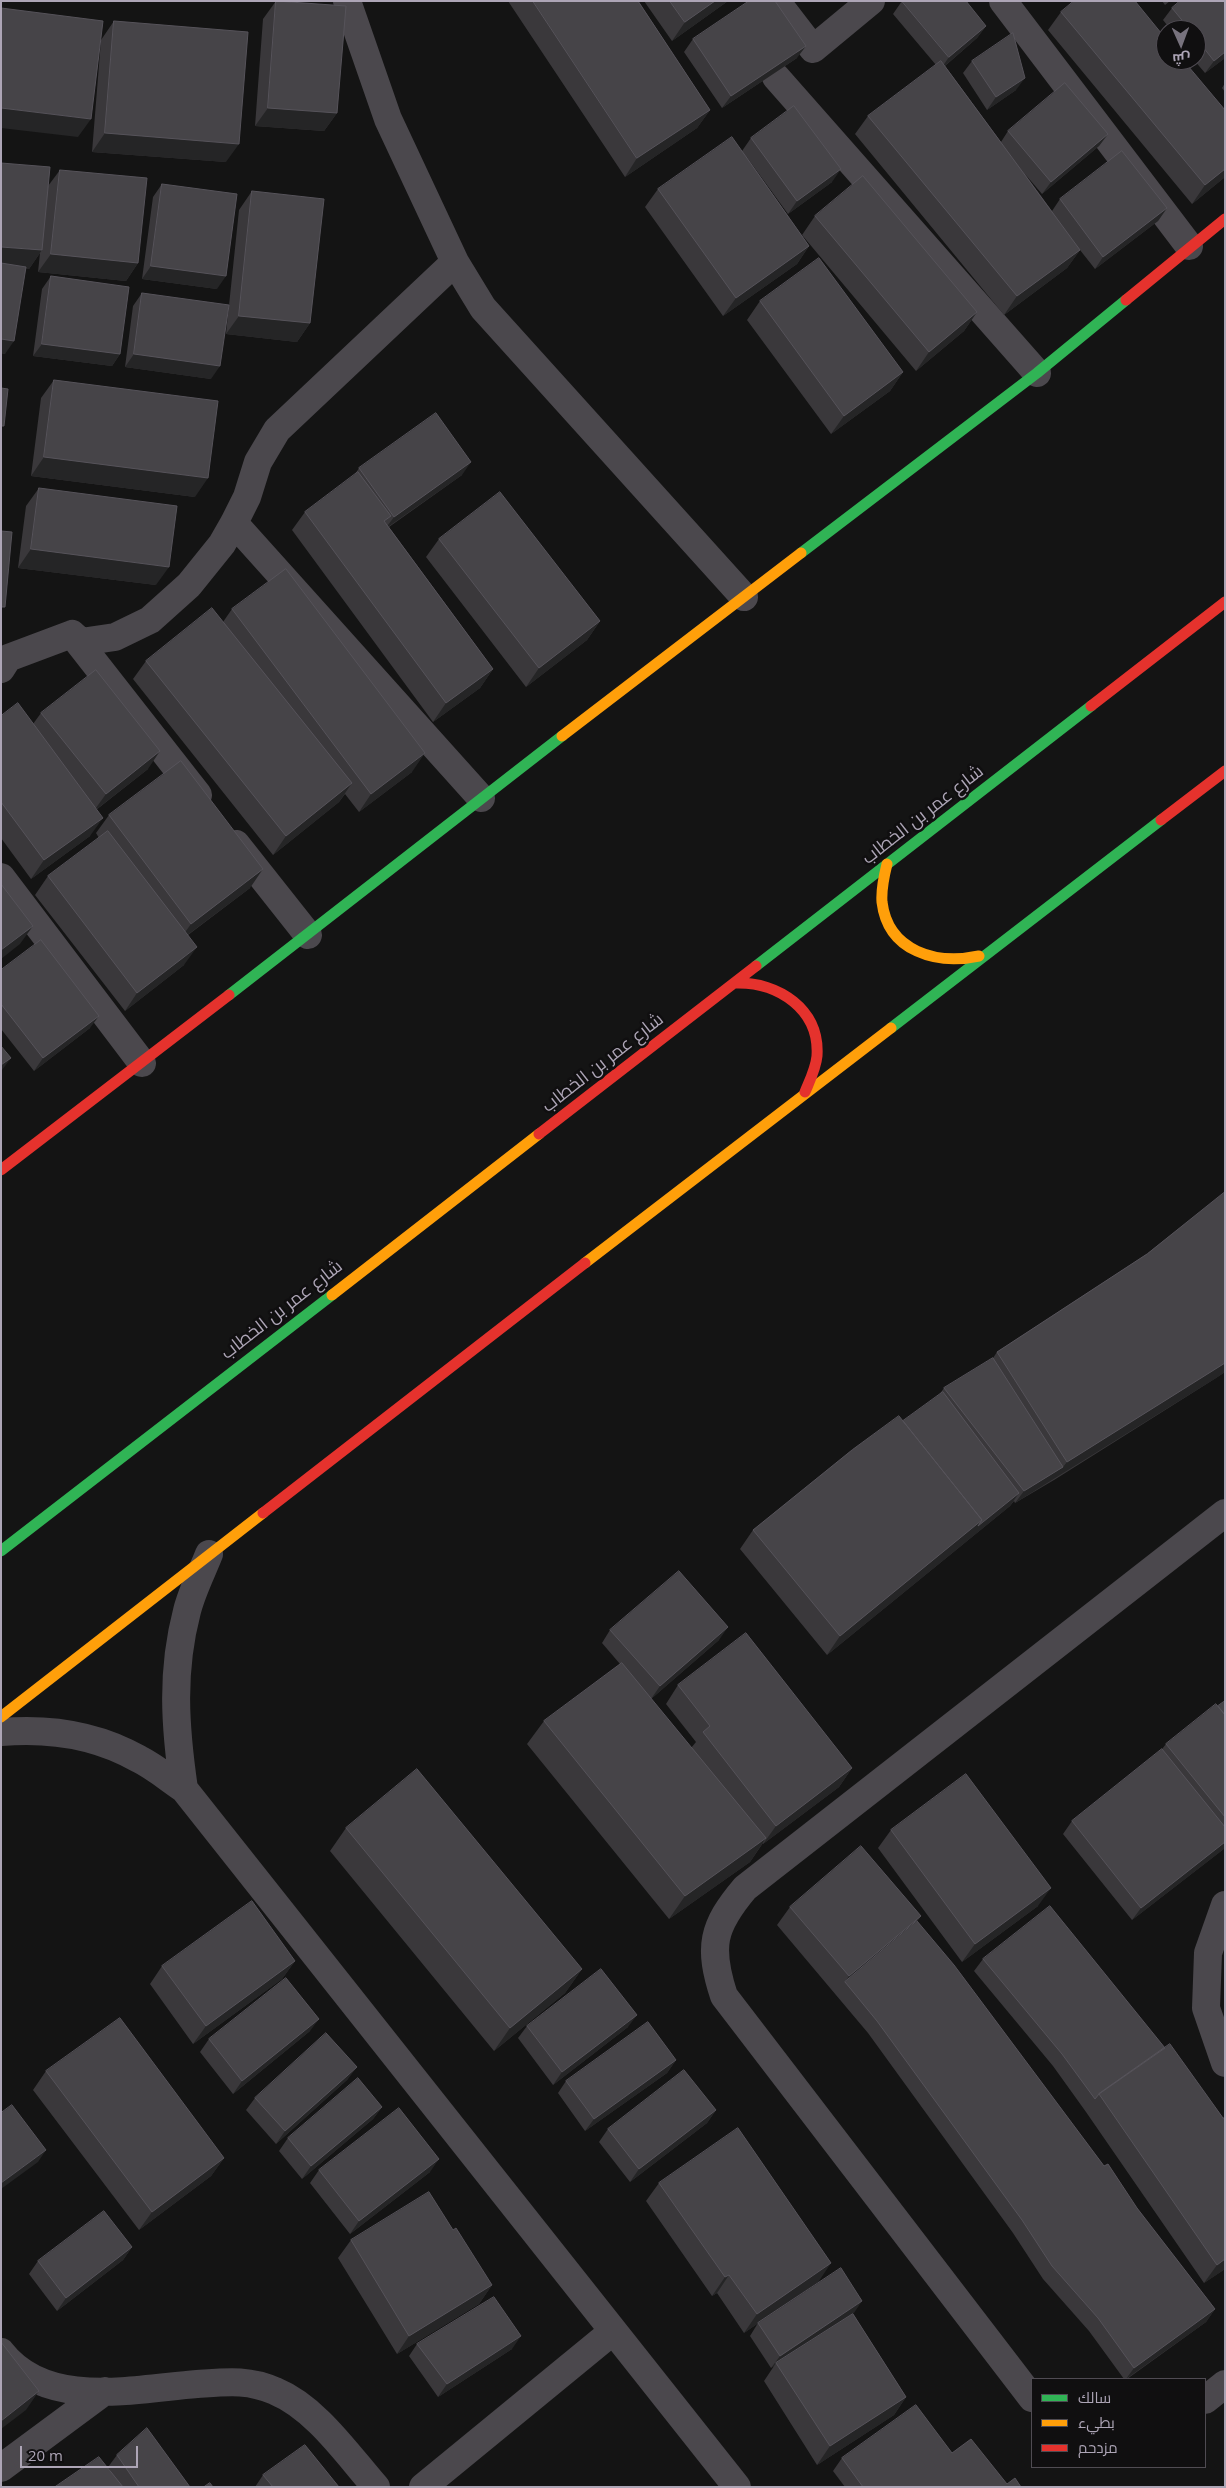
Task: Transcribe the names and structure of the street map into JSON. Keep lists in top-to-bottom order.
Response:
{
  "streets": {
    "street": ["شارع عمر بن الخطاب"]
  },
  "legend": ["سالك", "بطيء", "مزدحم"],
  "scale_bar": "20 m",
  "north": "bottom"
}
